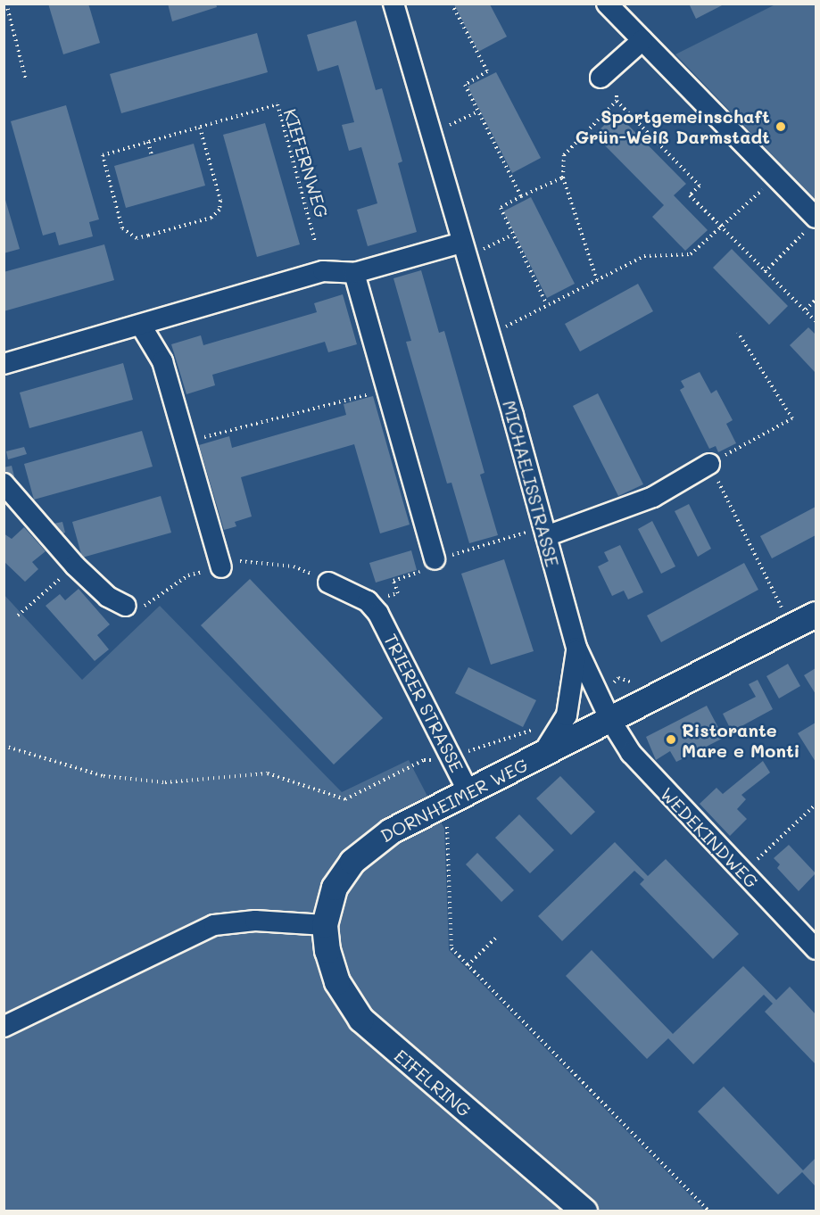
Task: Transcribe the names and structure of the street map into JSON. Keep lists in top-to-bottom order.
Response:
{
  "streets": {
    "main road": ["DORNHEIMER WEG", "EIFELRING"],
    "street": ["MICHAELISSTRASSE", "TRIERER STRASSE", "WEDEKINDWEG"],
    "path": ["KIEFERNWEG"]
  },
  "crossings": [
    ["MICHAELISSTRASSE", "DORNHEIMER WEG"],
    ["MICHAELISSTRASSE", "WEDEKINDWEG"],
    ["TRIERER STRASSE", "DORNHEIMER WEG"],
    ["DORNHEIMER WEG", "WEDEKINDWEG"],
    ["DORNHEIMER WEG", "EIFELRING"]
  ],
  "places": ["Sportgemeinschaft Grün-Weiß Darmstadt", "Ristorante Mare e Monti"]
}
